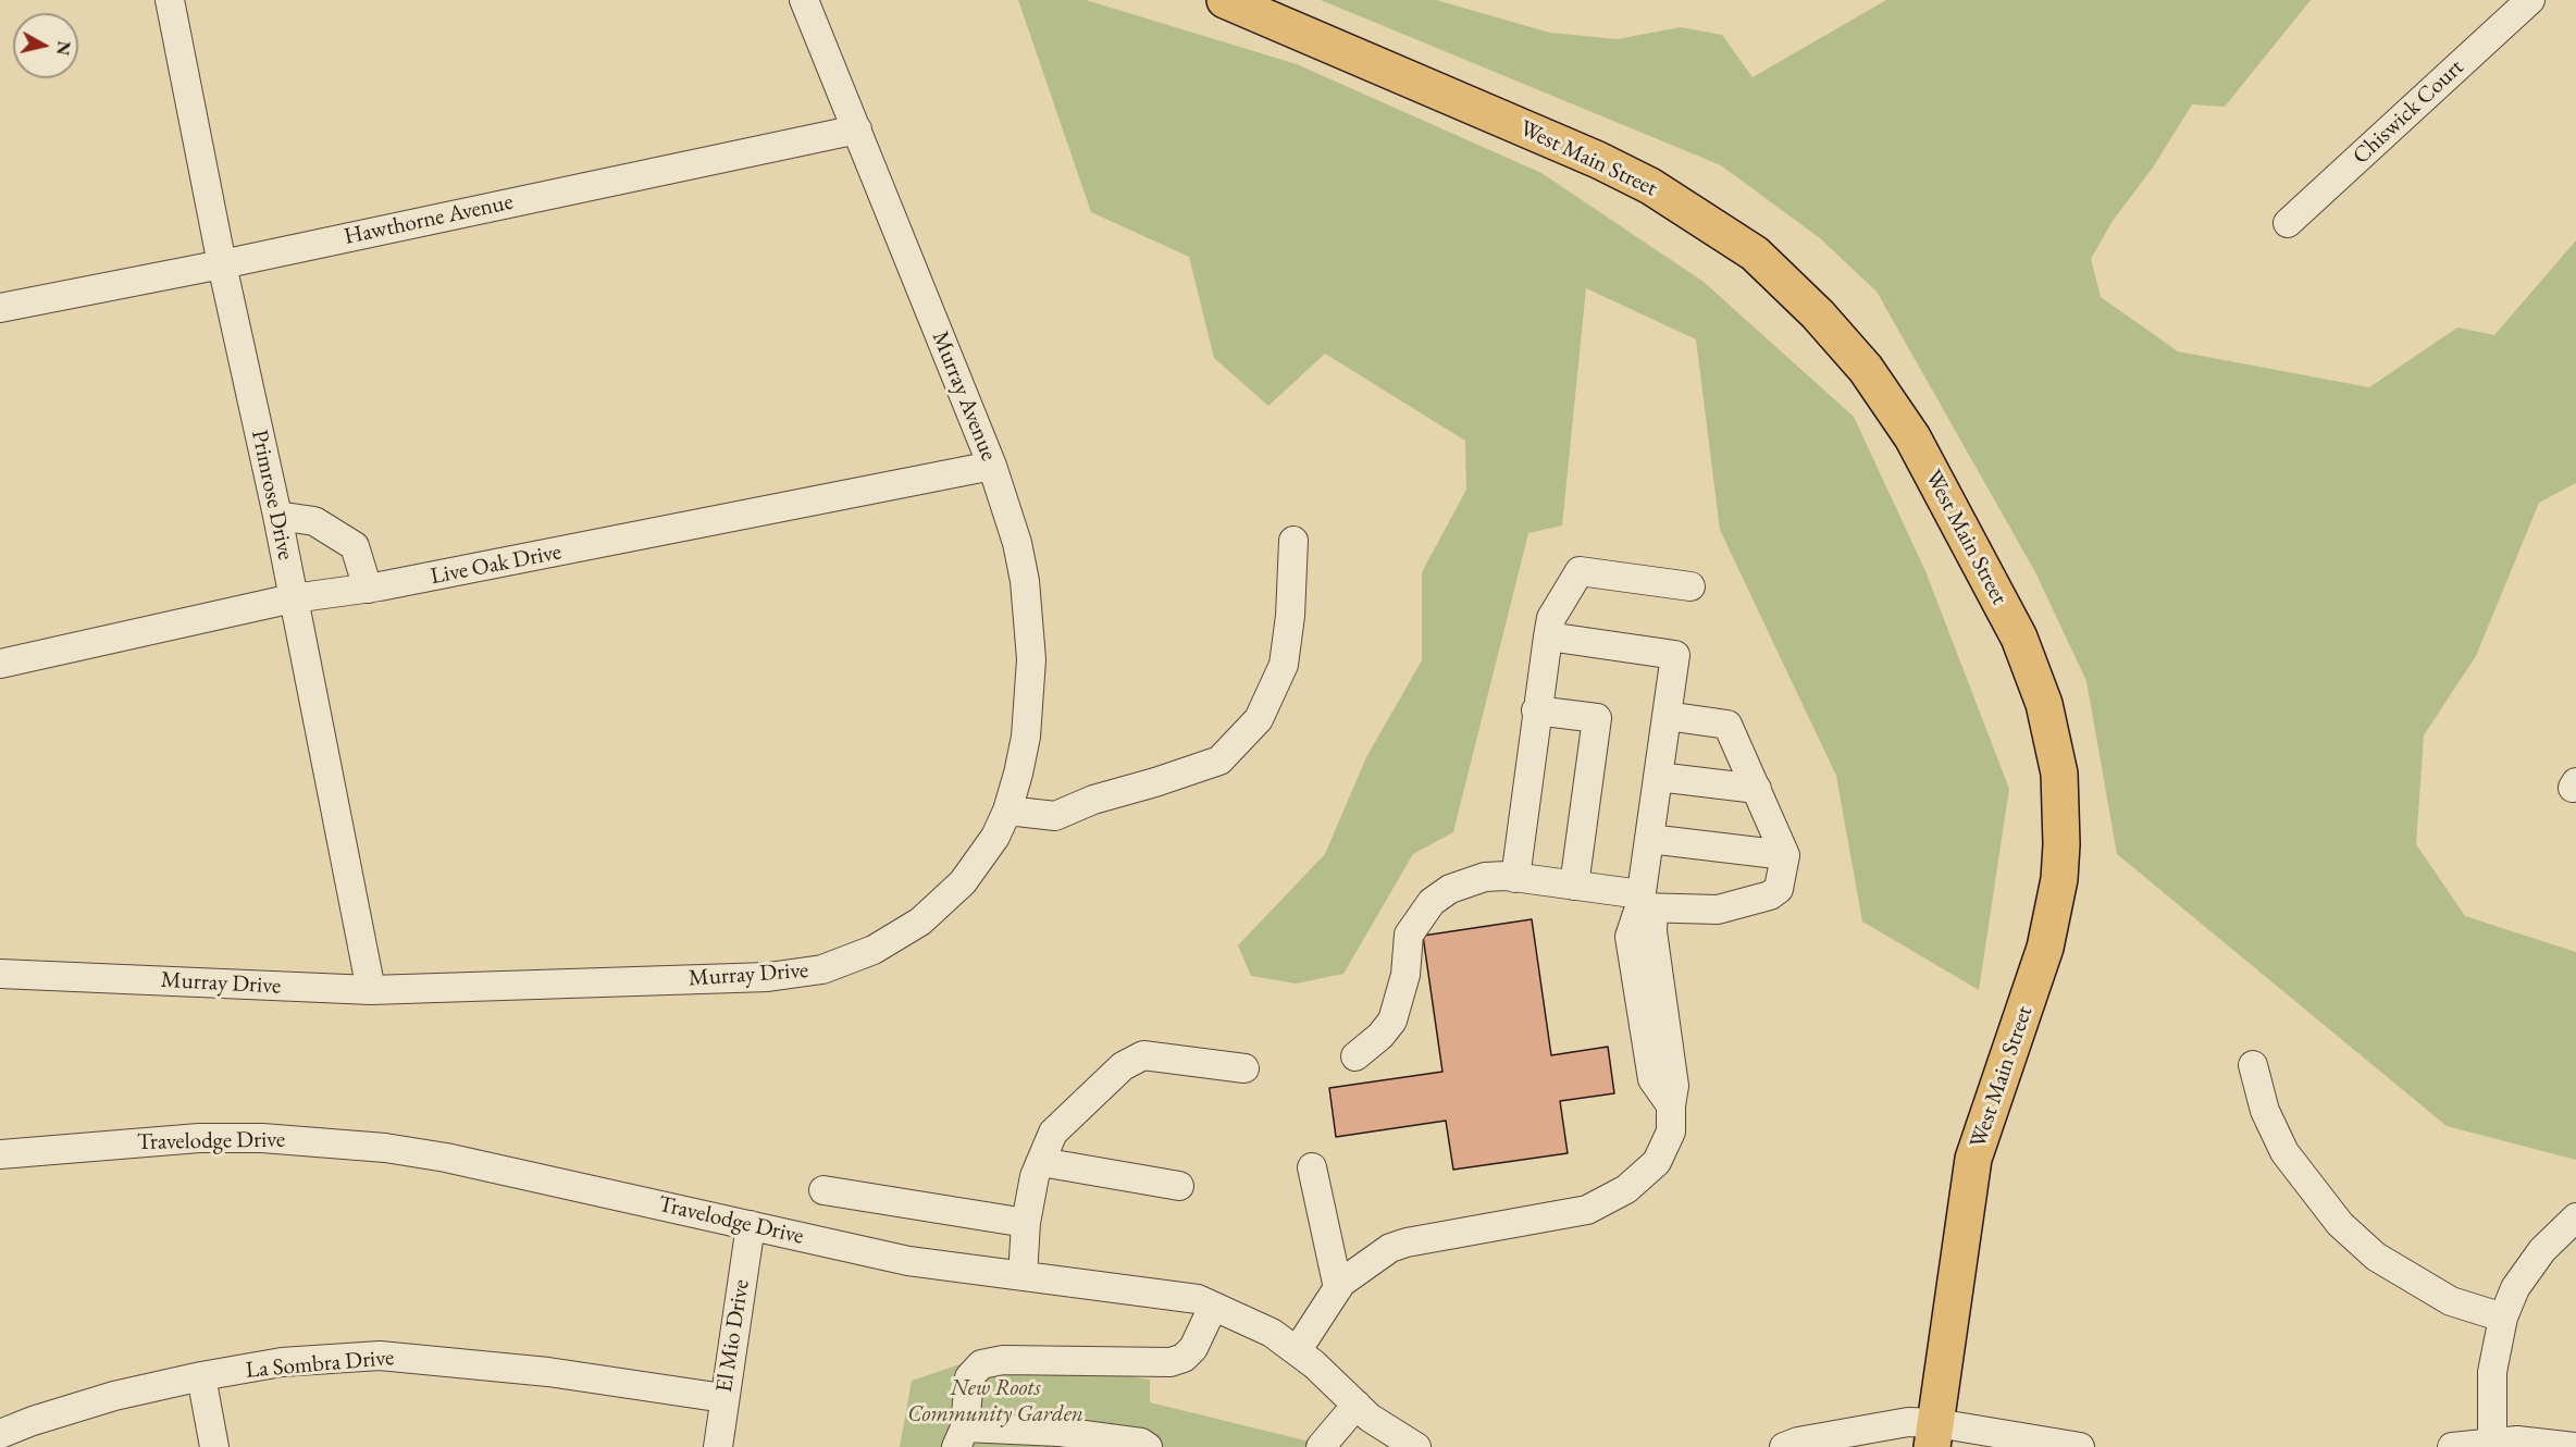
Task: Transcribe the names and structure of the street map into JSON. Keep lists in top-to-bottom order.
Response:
{
  "streets": {
    "main road": ["West Main Street"],
    "street": [
      "Chiswick Court",
      "Hawthorne Avenue",
      "Murray Avenue",
      "Primrose Drive",
      "Live Oak Drive",
      "Murray Drive",
      "Travelodge Drive",
      "El Mio Drive",
      "La Sombra Drive"
    ]
  },
  "crossings": [
    ["Hawthorne Avenue", "Murray Avenue"],
    ["Hawthorne Avenue", "Primrose Drive"],
    ["Murray Avenue", "Live Oak Drive"],
    ["Murray Avenue", "Murray Drive"],
    ["Primrose Drive", "Live Oak Drive"],
    ["Primrose Drive", "Murray Drive"],
    ["Travelodge Drive", "El Mio Drive"],
    ["El Mio Drive", "La Sombra Drive"]
  ],
  "parks": ["New Roots Community Garden"],
  "north": "right"
}
